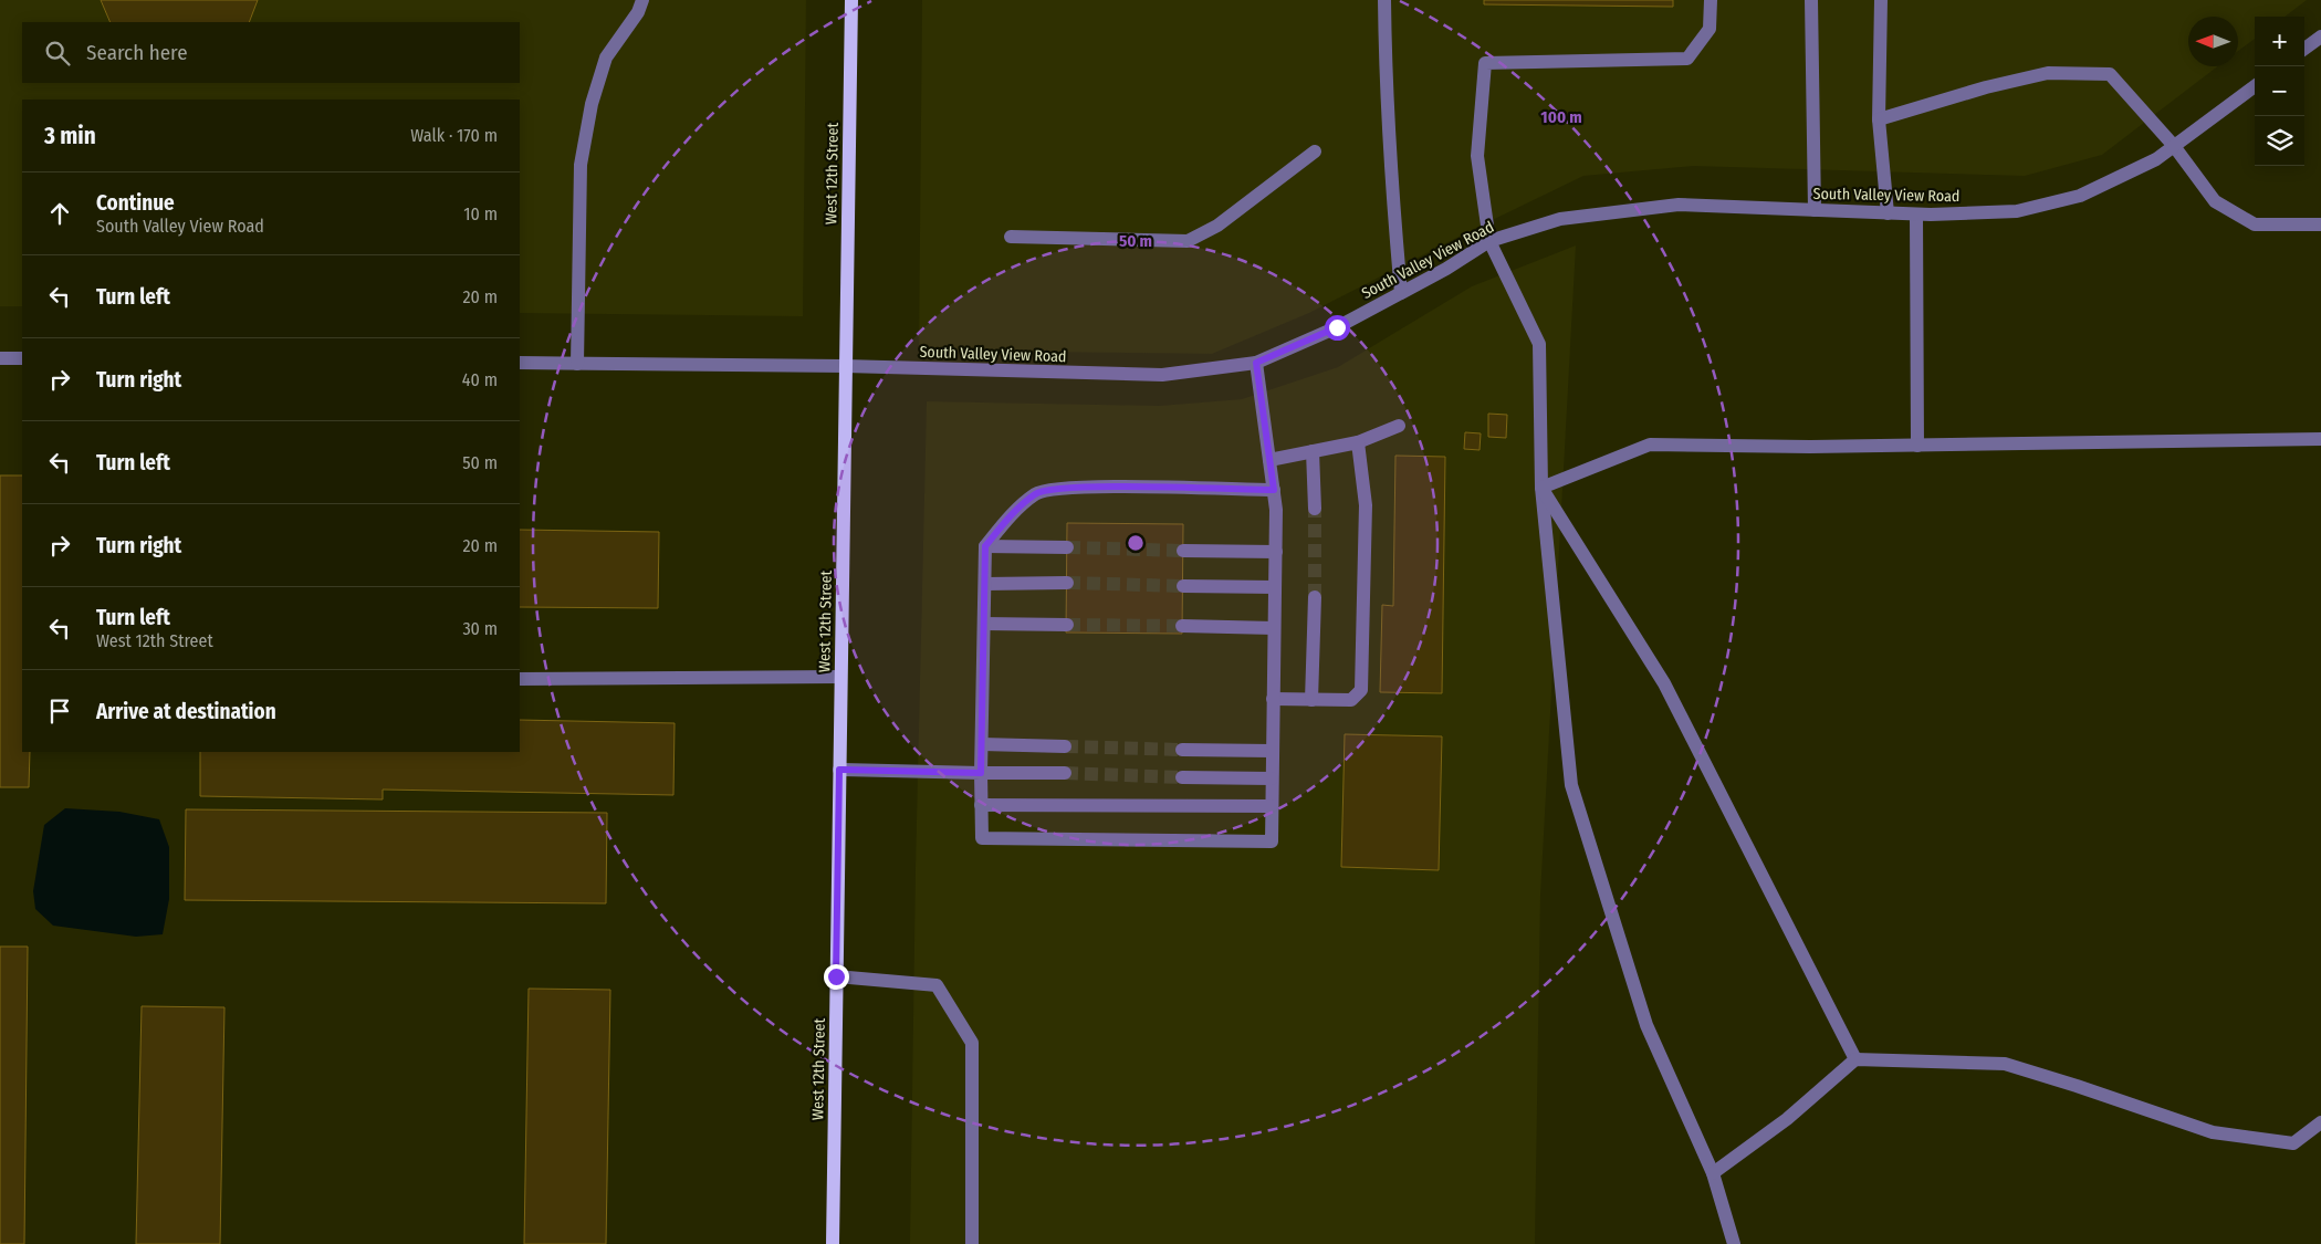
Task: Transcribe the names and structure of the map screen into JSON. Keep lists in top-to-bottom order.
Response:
{
  "streets": {
    "main road": ["West 12th Street"],
    "street": ["South Valley View Road"]
  },
  "crossings": [
    ["West 12th Street", "South Valley View Road"]
  ],
  "north": "left",
  "page": {
    "map_buttons": ["+", "−"],
    "search": "Search here",
    "heading": ["3 min", "Walk · 170 m"],
    "list": [
      ["Continue", "South Valley View Road", "10 m"],
      ["Turn left", "20 m"],
      ["Turn right", "40 m"],
      ["Turn left", "50 m"],
      ["Turn right", "20 m"],
      ["Turn left", "West 12th Street", "30 m"],
      "Arrive at destination"
    ]
  },
  "rings": ["100 m", "50 m"]
}
